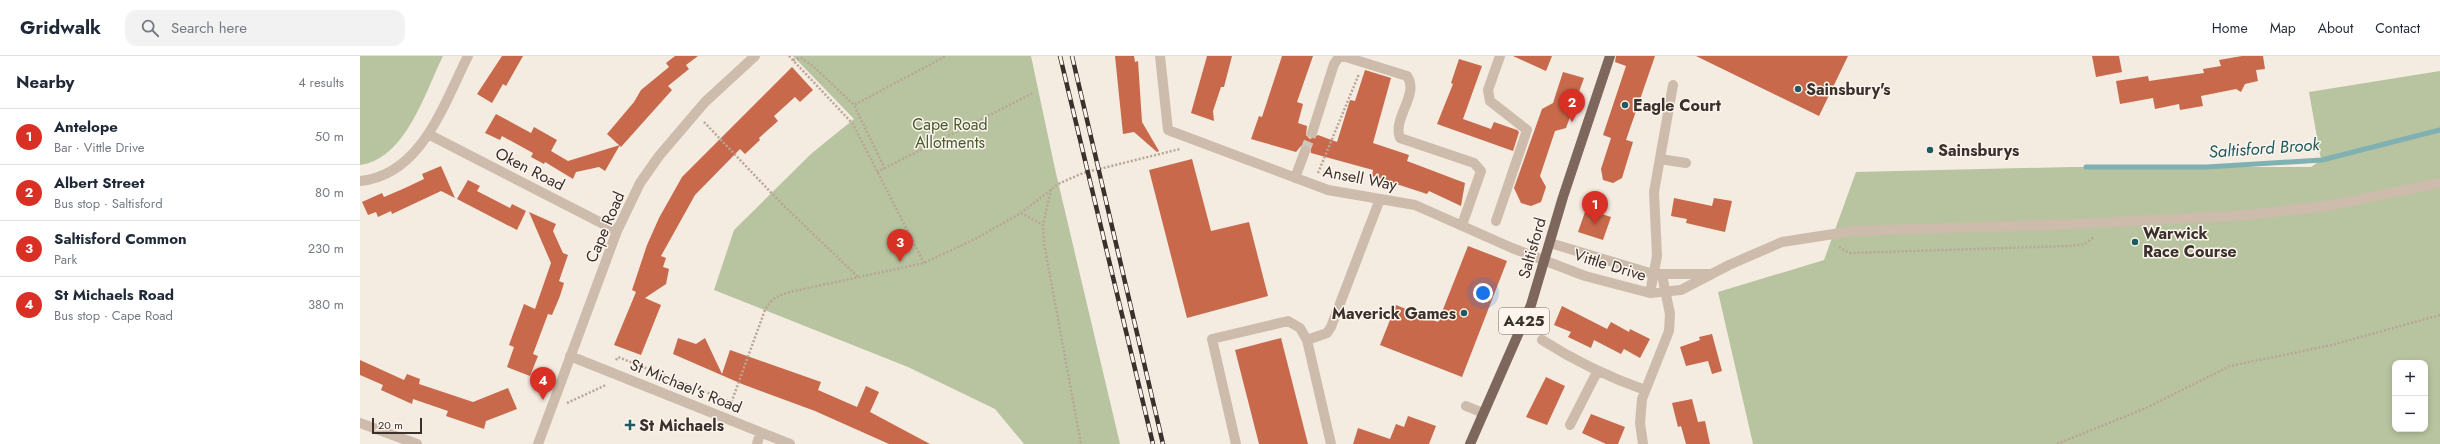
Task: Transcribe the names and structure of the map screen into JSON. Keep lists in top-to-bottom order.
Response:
{
  "streets": {
    "main road": ["Saltisford", "A425"],
    "street": [
      "Oken Road",
      "Ansell Way",
      "Cape Road",
      "Vittle Drive",
      "St Michael's Road"
    ]
  },
  "crossings": [
    ["Oken Road", "Cape Road"],
    ["Ansell Way", "Saltisford"],
    ["Ansell Way", "Vittle Drive"],
    ["Cape Road", "St Michael's Road"],
    ["Saltisford", "Vittle Drive"]
  ],
  "water": ["Saltisford Brook"],
  "parks": ["Cape Road Allotments"],
  "places": {
    "other": [
      "Sainsbury's",
      "Eagle Court",
      "Sainsburys",
      "Warwick Race Course",
      "Maverick Games"
    ],
    "health": ["St Michaels"]
  },
  "scale_bar": "20 m",
  "page": {
    "header": "Gridwalk",
    "search": "Search here",
    "nav": [
      "Home",
      "Map",
      "About",
      "Contact"
    ],
    "heading": ["Nearby", "4 results"],
    "pins": [
      "2",
      "1",
      "3",
      "4"
    ],
    "list": [
      {
        "mark": "1",
        "name": "Antelope",
        "note": "Bar · Vittle Drive",
        "value": "50 m"
      },
      {
        "mark": "2",
        "name": "Albert Street",
        "note": "Bus stop · Saltisford",
        "value": "80 m"
      },
      {
        "mark": "3",
        "name": "Saltisford Common",
        "note": "Park",
        "value": "230 m"
      },
      {
        "mark": "4",
        "name": "St Michaels Road",
        "note": "Bus stop · Cape Road",
        "value": "380 m"
      }
    ],
    "map_buttons": ["+", "−"],
    "scale": "20 m"
  }
}
